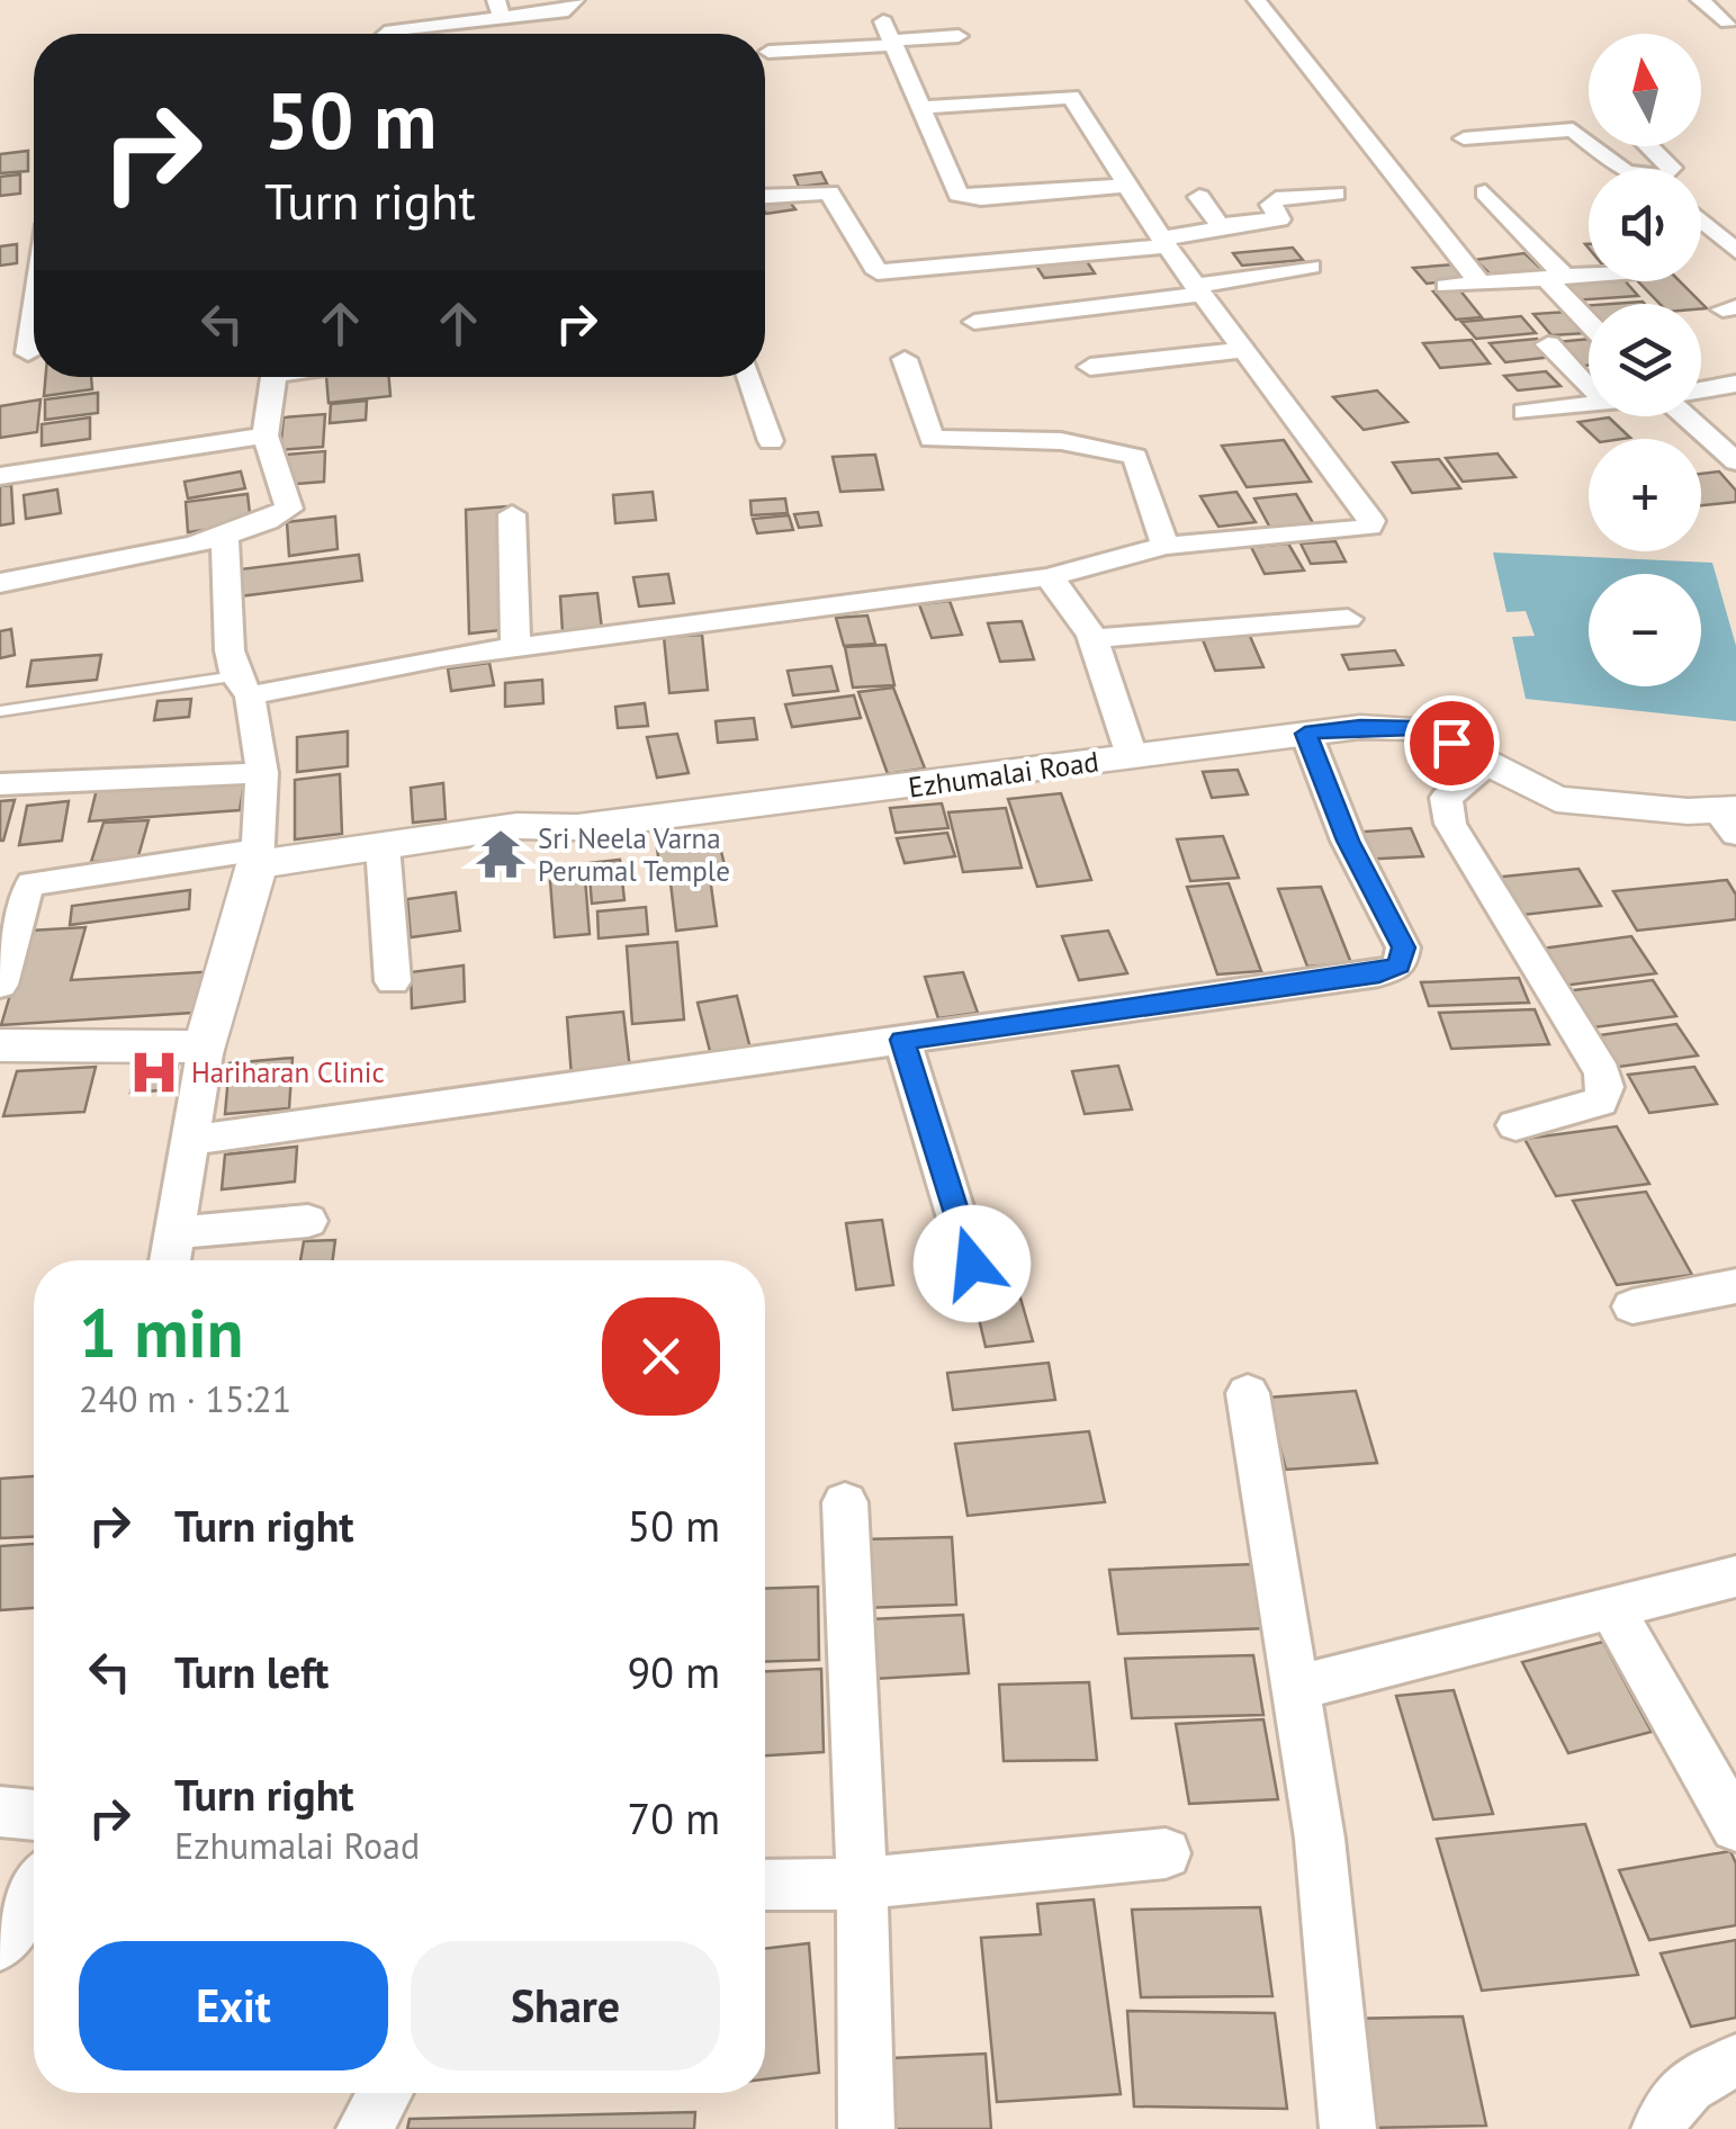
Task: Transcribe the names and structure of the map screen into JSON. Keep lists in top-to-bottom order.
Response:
{
  "streets": {
    "street": ["Ezhumalai Road"]
  },
  "places": {
    "temple": ["Sri Neela Varna Perumal Temple"],
    "hospital": ["Hariharan Clinic"]
  },
  "north": "top",
  "page": {
    "map_buttons": ["+", "−"],
    "turn": ["50 m", "Turn right"],
    "heading": ["1 min", "240 m · 15:21"],
    "list": [
      {
        "name": "Turn right",
        "value": "50 m"
      },
      {
        "name": "Turn left",
        "value": "90 m"
      },
      {
        "name": "Turn right",
        "note": "Ezhumalai Road",
        "value": "70 m"
      }
    ],
    "buttons": ["Exit", "Share"]
  }
}
